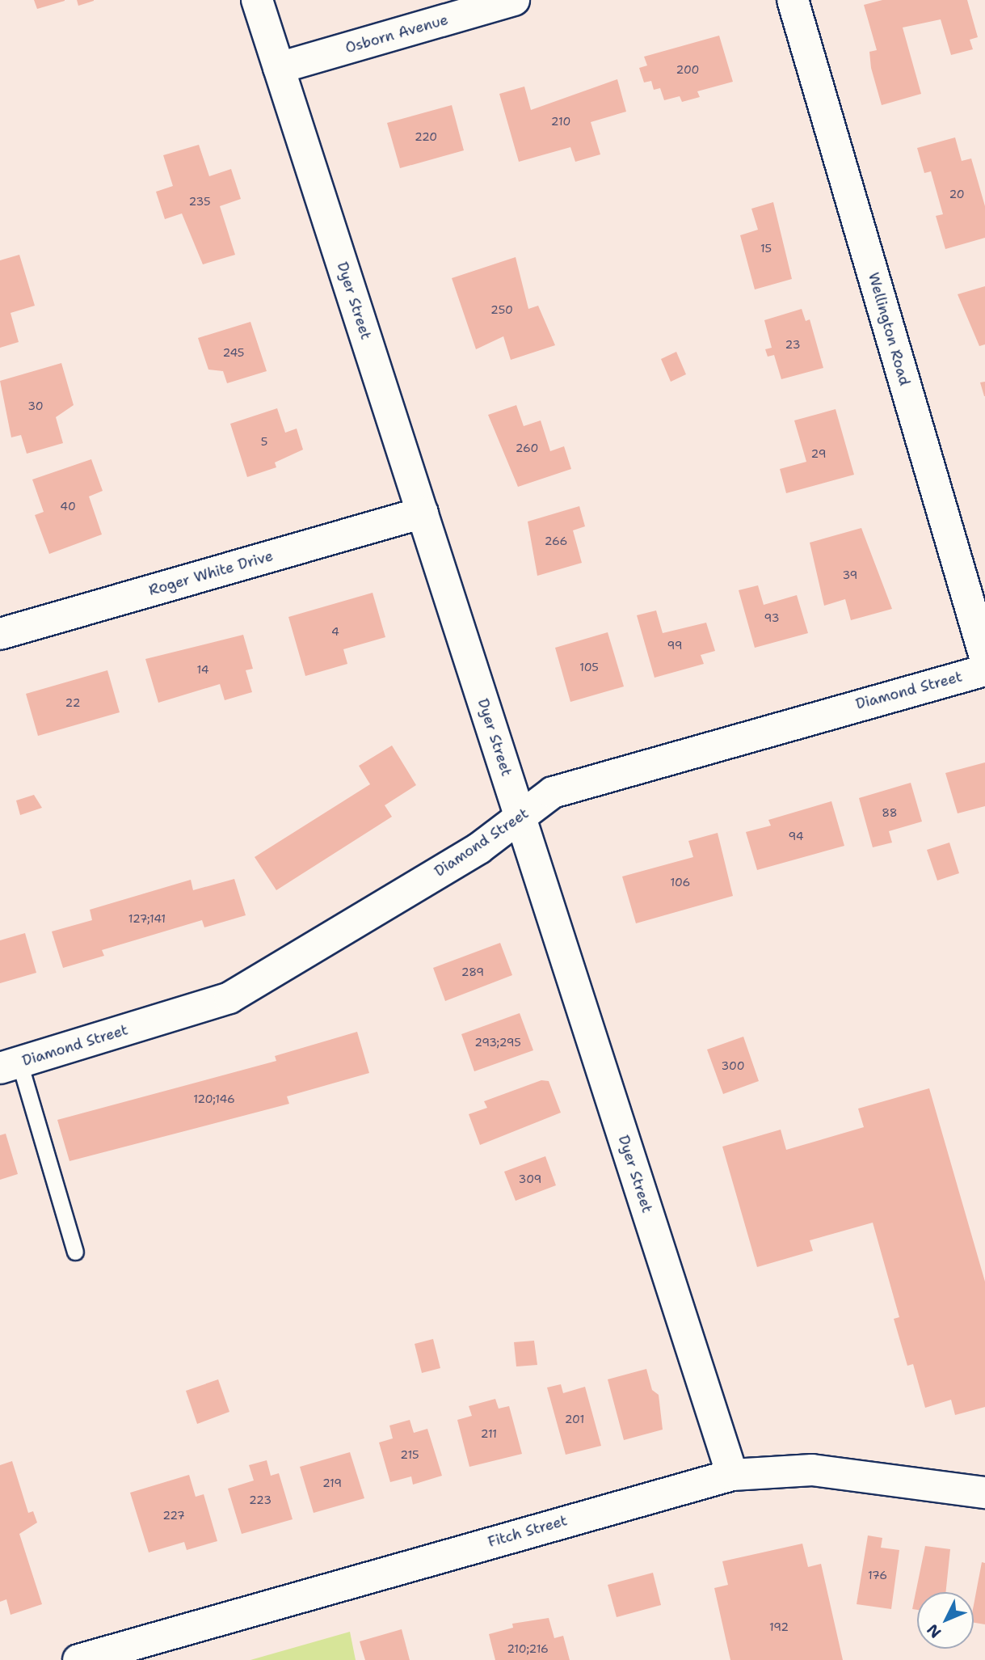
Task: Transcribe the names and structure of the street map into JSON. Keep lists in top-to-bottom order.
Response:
{
  "streets": {
    "street": [
      "Osborn Avenue",
      "Dyer Street",
      "Wellington Road",
      "Roger White Drive",
      "Diamond Street",
      "Fitch Street"
    ]
  },
  "crossings": [
    ["Osborn Avenue", "Dyer Street"],
    ["Dyer Street", "Roger White Drive"],
    ["Dyer Street", "Diamond Street"],
    ["Dyer Street", "Fitch Street"]
  ],
  "house_numbers": [
    "200",
    "210",
    "220",
    "20",
    "235",
    "15",
    "250",
    "23",
    "245",
    "30",
    "5",
    "260",
    "29",
    "40",
    "266",
    "39",
    "93",
    "4",
    "99",
    "105",
    "14",
    "22",
    "88",
    "94",
    "106",
    "127;141",
    "289",
    "293;295",
    "300",
    "120;146",
    "309",
    "201",
    "211",
    "215",
    "219",
    "223",
    "227",
    "176",
    "192",
    "210;216"
  ],
  "north": "bottom left"
}
